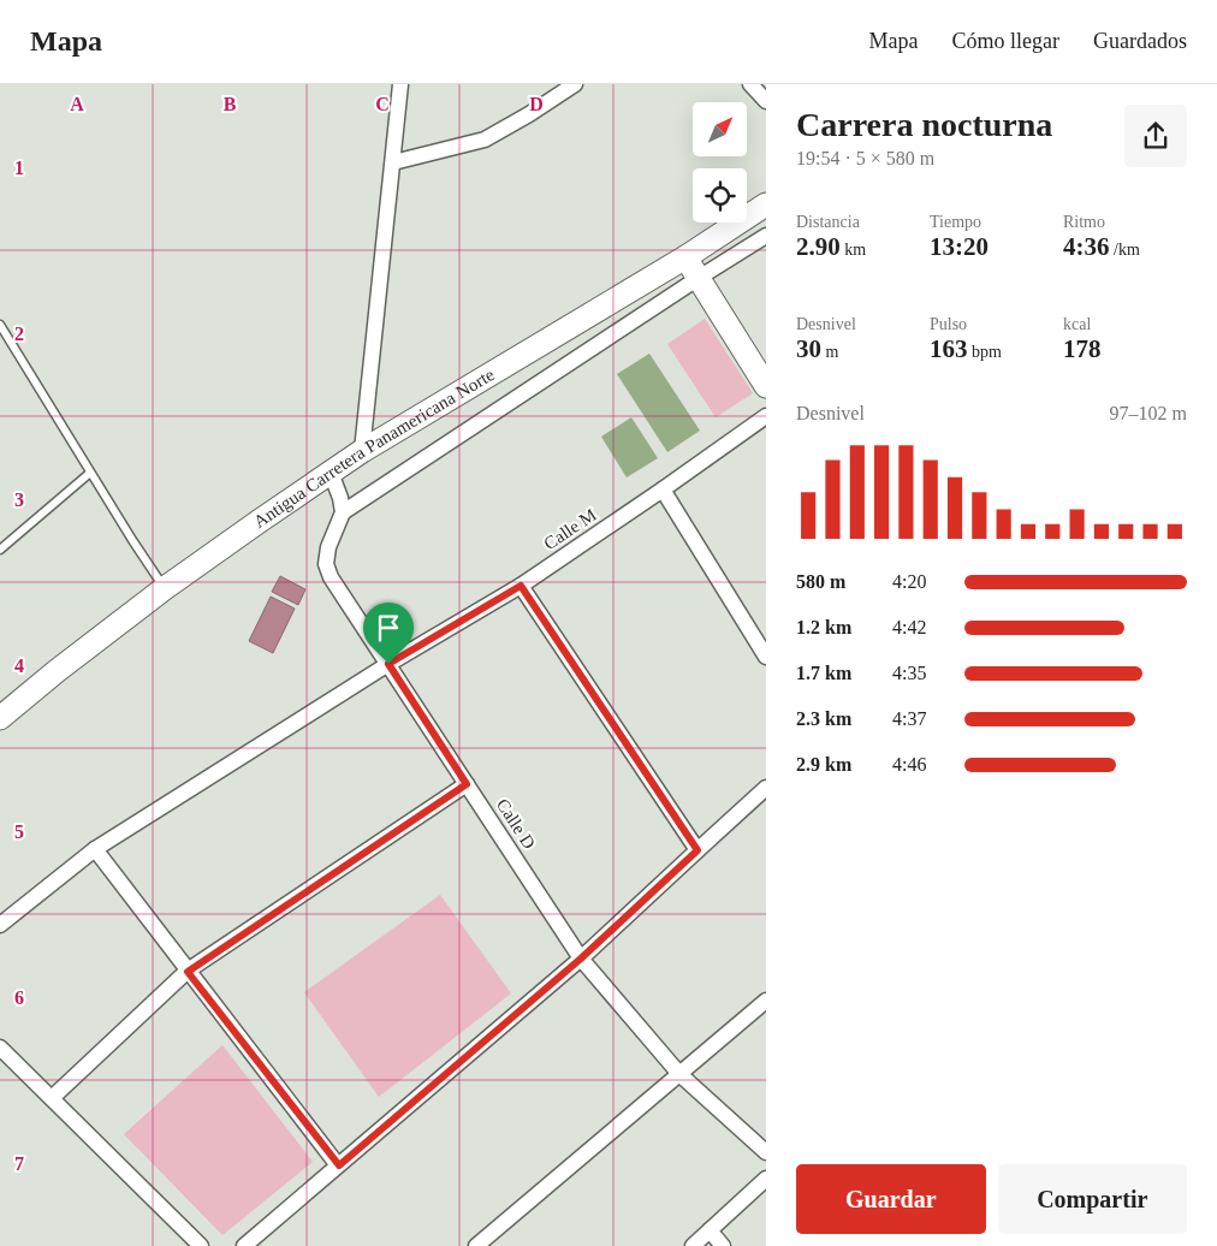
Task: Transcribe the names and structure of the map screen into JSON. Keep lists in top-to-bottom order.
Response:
{
  "streets": {
    "main road": ["Antigua Carretera Panamericana Norte"],
    "street": ["Calle M", "Calle D"]
  },
  "crossings": [
    ["Calle M", "Calle D"]
  ],
  "north": "top right",
  "page": {
    "header": "Mapa",
    "nav": ["Mapa", "Cómo llegar", "Guardados"],
    "heading": ["Carrera nocturna", "19:54 · 5 × 580 m"],
    "stats": [
      ["Distancia", "2.90 km"],
      ["Tiempo", "13:20"],
      ["Ritmo", "4:36 /km"],
      ["Desnivel", "30 m"],
      ["Pulso", "163 bpm"],
      ["kcal", "178"]
    ],
    "chart": ["Desnivel", "97–102 m"],
    "list": [
      {
        "name": "580 m",
        "note": "4:20"
      },
      {
        "name": "1.2 km",
        "note": "4:42"
      },
      {
        "name": "1.7 km",
        "note": "4:35"
      },
      {
        "name": "2.3 km",
        "note": "4:37"
      },
      {
        "name": "2.9 km",
        "note": "4:46"
      }
    ],
    "buttons": ["Guardar", "Compartir"]
  },
  "grid": {
    "columns": [
      "A",
      "B",
      "C",
      "D"
    ],
    "rows": [
      "1",
      "2",
      "3",
      "4",
      "5",
      "6",
      "7"
    ]
  }
}
